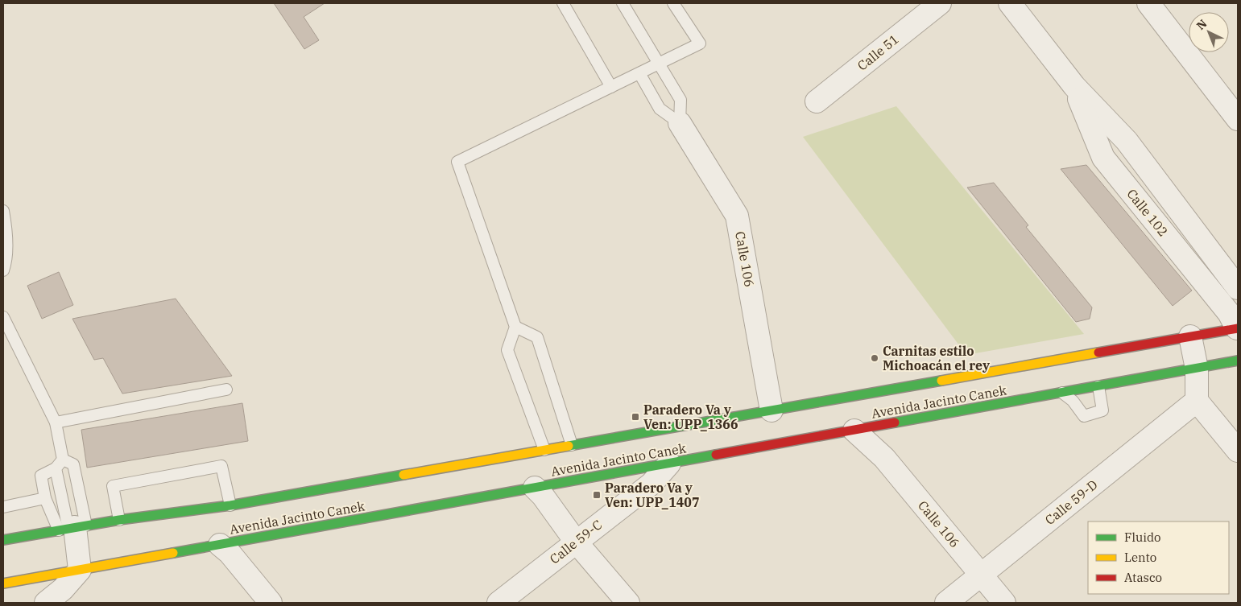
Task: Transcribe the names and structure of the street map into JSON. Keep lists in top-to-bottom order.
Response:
{
  "streets": {
    "main road": ["Avenida Jacinto Canek"],
    "street": [
      "Calle 51",
      "Calle 102",
      "Calle 106",
      "Calle 59-D",
      "Calle 59-C"
    ]
  },
  "crossings": [
    ["Calle 102", "Avenida Jacinto Canek"],
    ["Calle 106", "Avenida Jacinto Canek"],
    ["Calle 106", "Calle 59-D"],
    ["Avenida Jacinto Canek", "Calle 59-C"]
  ],
  "places": {
    "other": ["Carnitas estilo Michoacán el rey"],
    "transit": ["Paradero Va y Ven: UPP_1366", "Paradero Va y Ven: UPP_1407"]
  },
  "legend": ["Fluido", "Lento", "Atasco"],
  "north": "top left"
}
